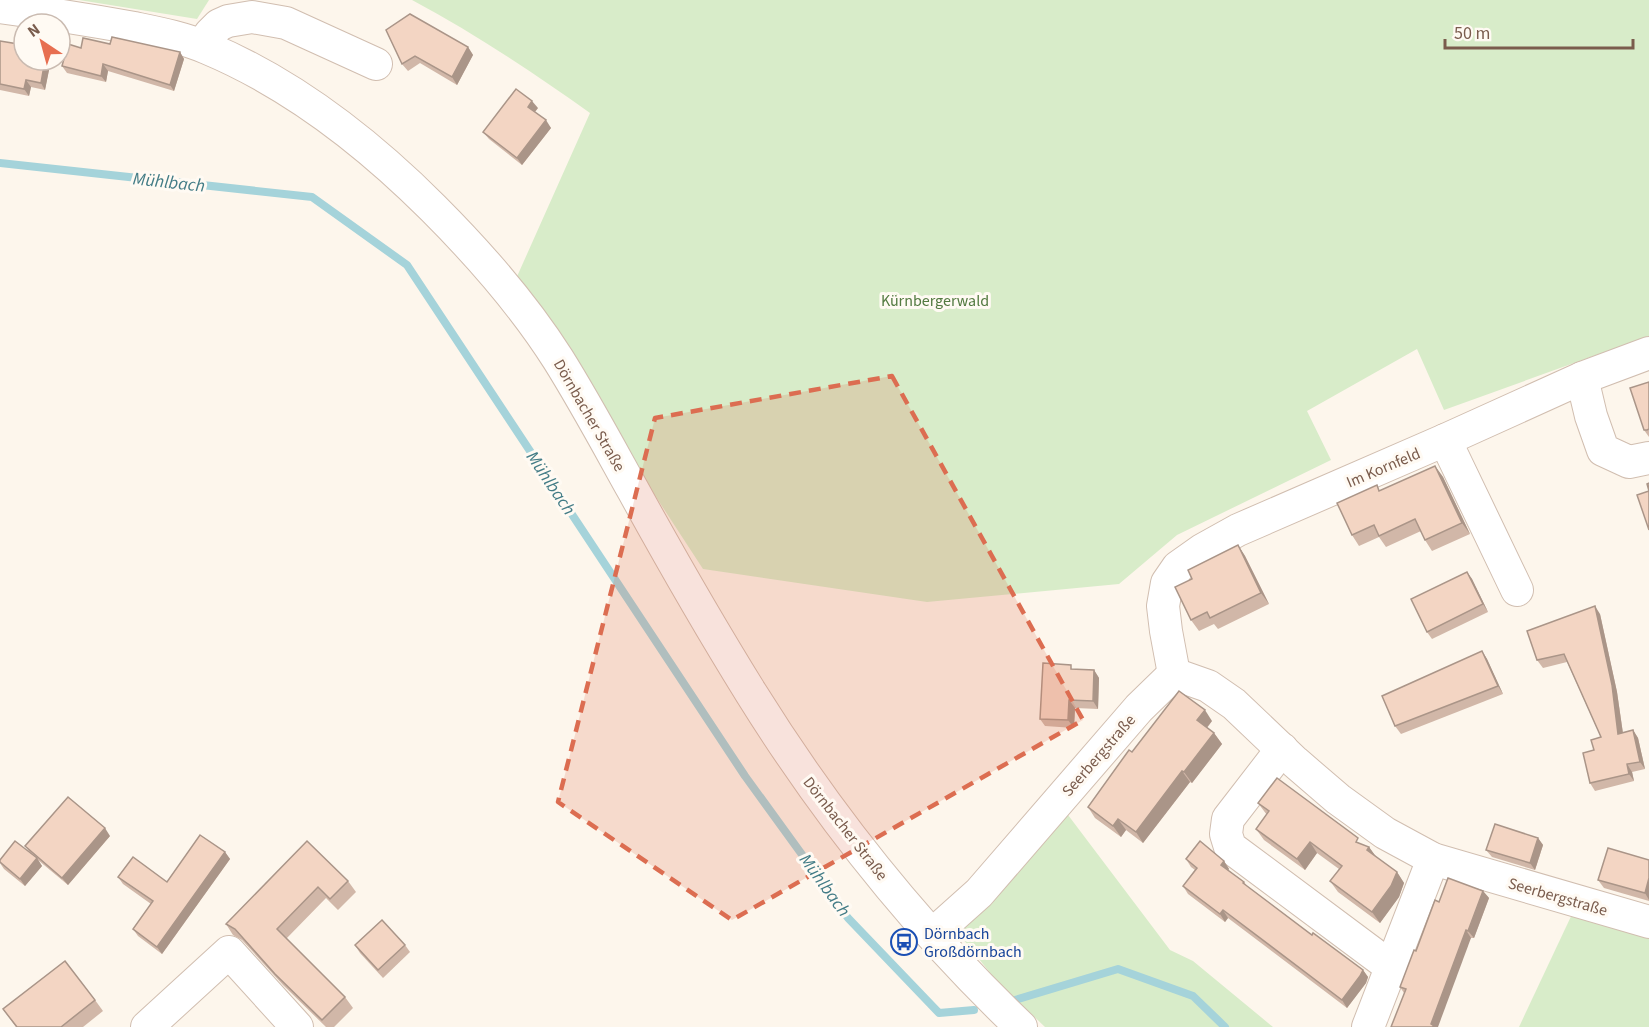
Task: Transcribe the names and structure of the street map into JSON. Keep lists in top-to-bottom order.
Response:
{
  "streets": {
    "street": ["Dörnbacher Straße", "Im Kornfeld", "Seerbergstraße"]
  },
  "crossings": [
    ["Dörnbacher Straße", "Seerbergstraße"],
    ["Im Kornfeld", "Seerbergstraße"]
  ],
  "water": ["Mühlbach"],
  "parks": ["Kürnbergerwald"],
  "places": {
    "bus stop": ["Dörnbach Großdörnbach"]
  },
  "scale_bar": "50 m",
  "north": "top left"
}
